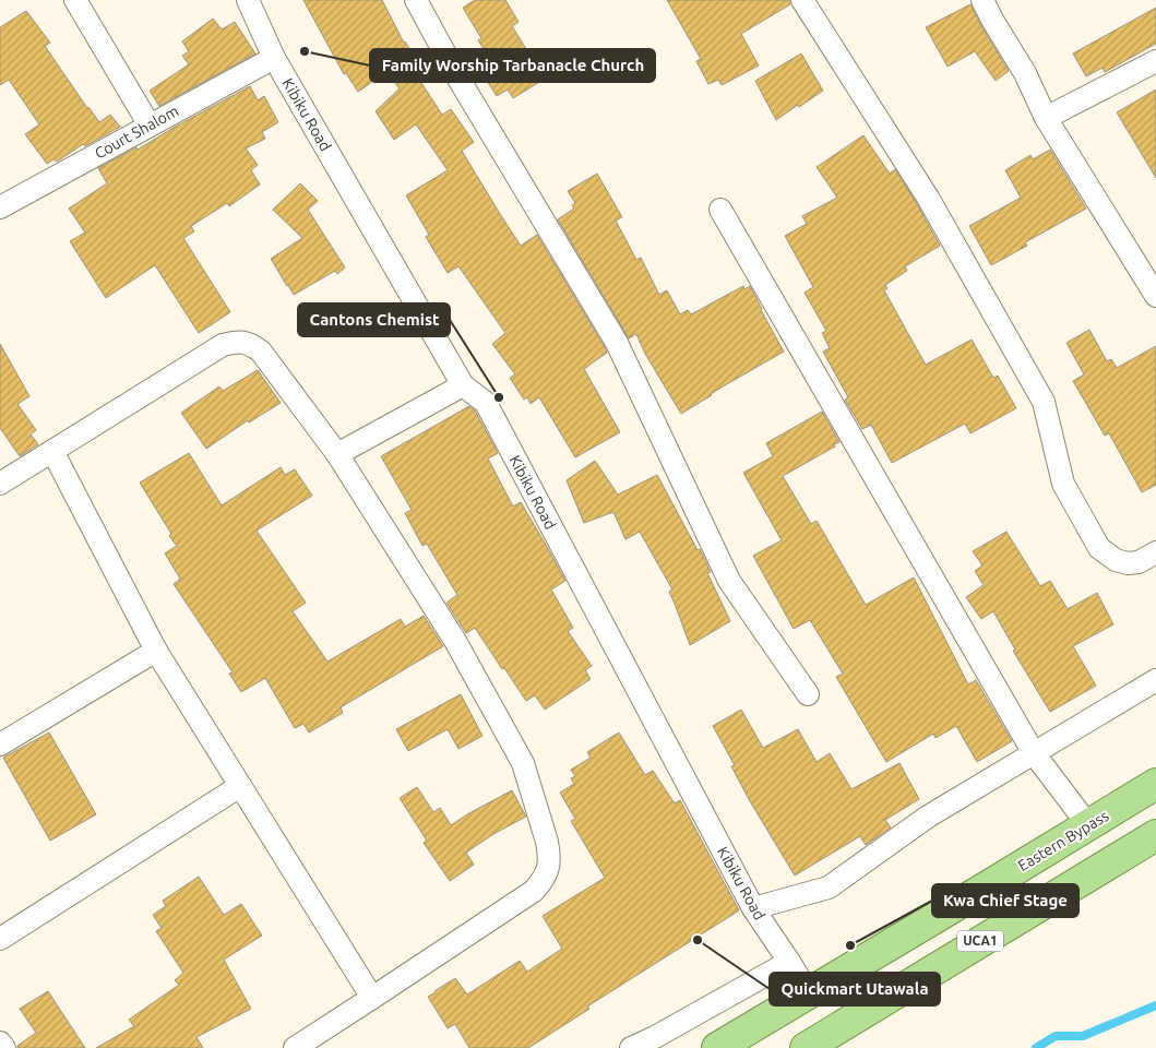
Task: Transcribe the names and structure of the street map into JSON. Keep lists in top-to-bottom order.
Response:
{
  "streets": {
    "main road": ["Eastern Bypass", "UCA1"],
    "street": ["Kibiku Road", "Court Shalom"]
  },
  "crossings": [
    ["Kibiku Road", "Court Shalom"],
    ["Kibiku Road", "Eastern Bypass"]
  ],
  "places": [
    "Family Worship Tarbanacle Church",
    "Cantons Chemist",
    "Quickmart Utawala",
    "Kwa Chief Stage"
  ]
}
